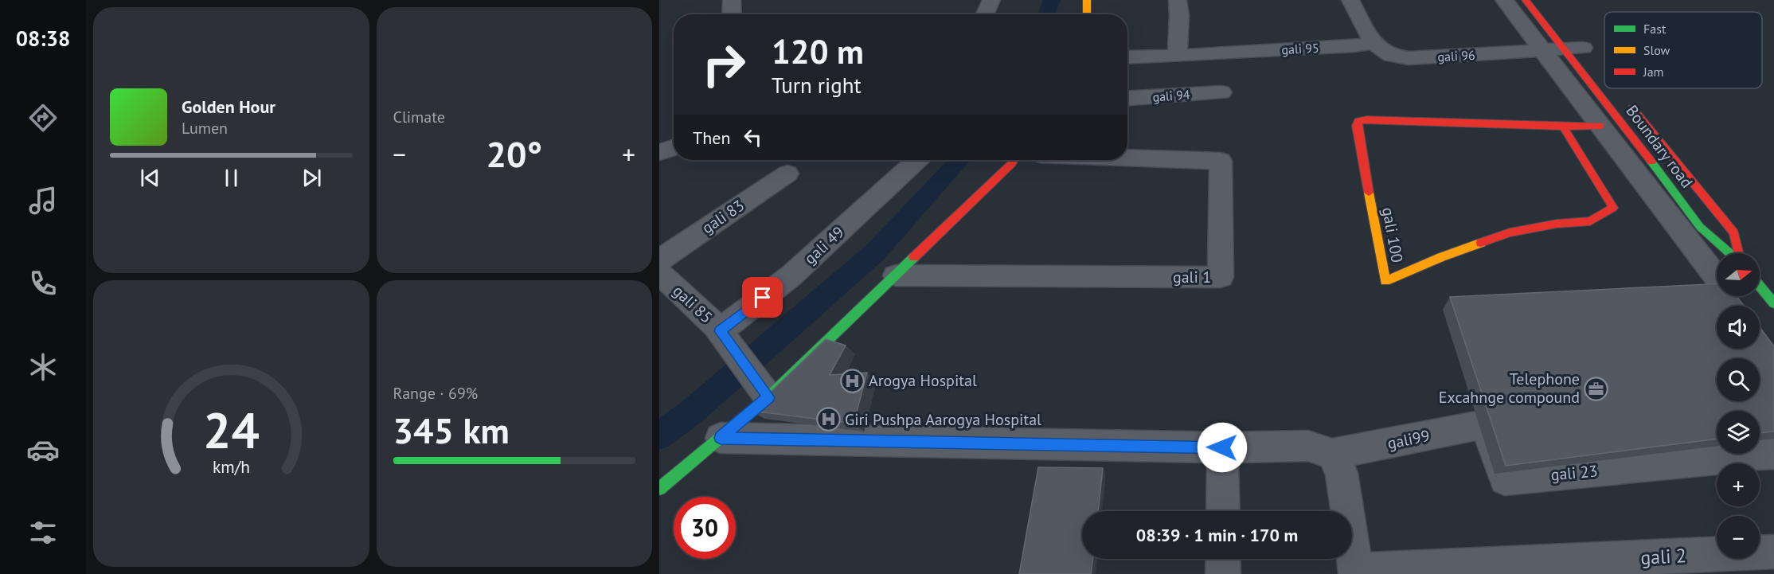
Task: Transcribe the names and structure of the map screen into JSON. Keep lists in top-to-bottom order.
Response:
{
  "streets": {
    "street": [
      "gali 95",
      "gali 96",
      "gali 94",
      "Boundary road",
      "gali 83",
      "gali 100",
      "gali 49",
      "gali 1",
      "gali 85",
      "gali99",
      "gali 23",
      "gali 2"
    ]
  },
  "crossings": [
    ["gali 95", "gali 96"],
    ["gali 96", "Boundary road"],
    ["gali 49", "gali 85"],
    ["gali99", "gali 23"]
  ],
  "places": {
    "hospital": ["Arogya Hospital", "Giri Pushpa Aarogya Hospital"],
    "office": ["Telephone Excahnge compound"]
  },
  "legend": ["Fast", "Slow", "Jam"],
  "north": "right",
  "page": {
    "tabs": "08:38",
    "tile": [
      "Climate",
      ["Range · 69%", "345 km"]
    ],
    "turn": ["120 m", "Turn right"],
    "song": ["Golden Hour", "Lumen"],
    "then": "Then",
    "heat": ["−", "20°", "+"],
    "map_buttons": ["+", "−"],
    "limit": "30",
    "trip": "08:39 · 1 min · 170 m",
    "gauge": ["24", "km/h"]
  }
}
